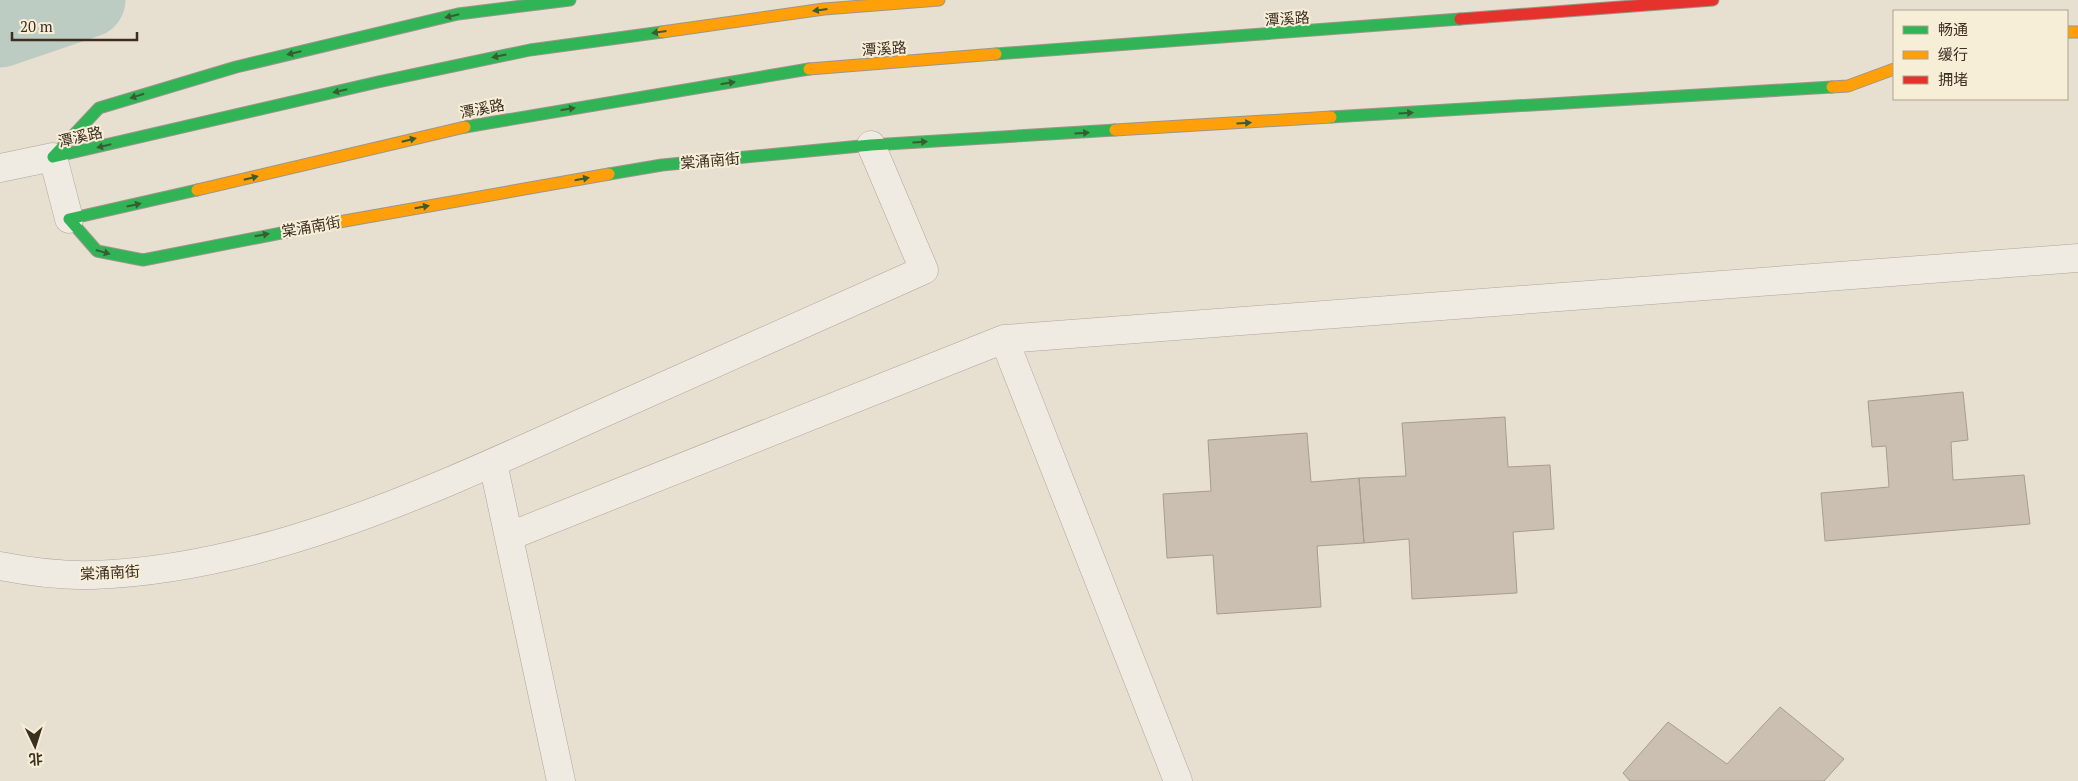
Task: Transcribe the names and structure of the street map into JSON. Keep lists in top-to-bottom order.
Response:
{
  "streets": {
    "main road": ["潭溪路", "棠涌南街"]
  },
  "crossings": [
    ["潭溪路", "棠涌南街"]
  ],
  "one_way": ["棠涌南街"],
  "legend": ["畅通", "缓行", "拥堵"],
  "scale_bar": "20 m",
  "north": "bottom"
}
